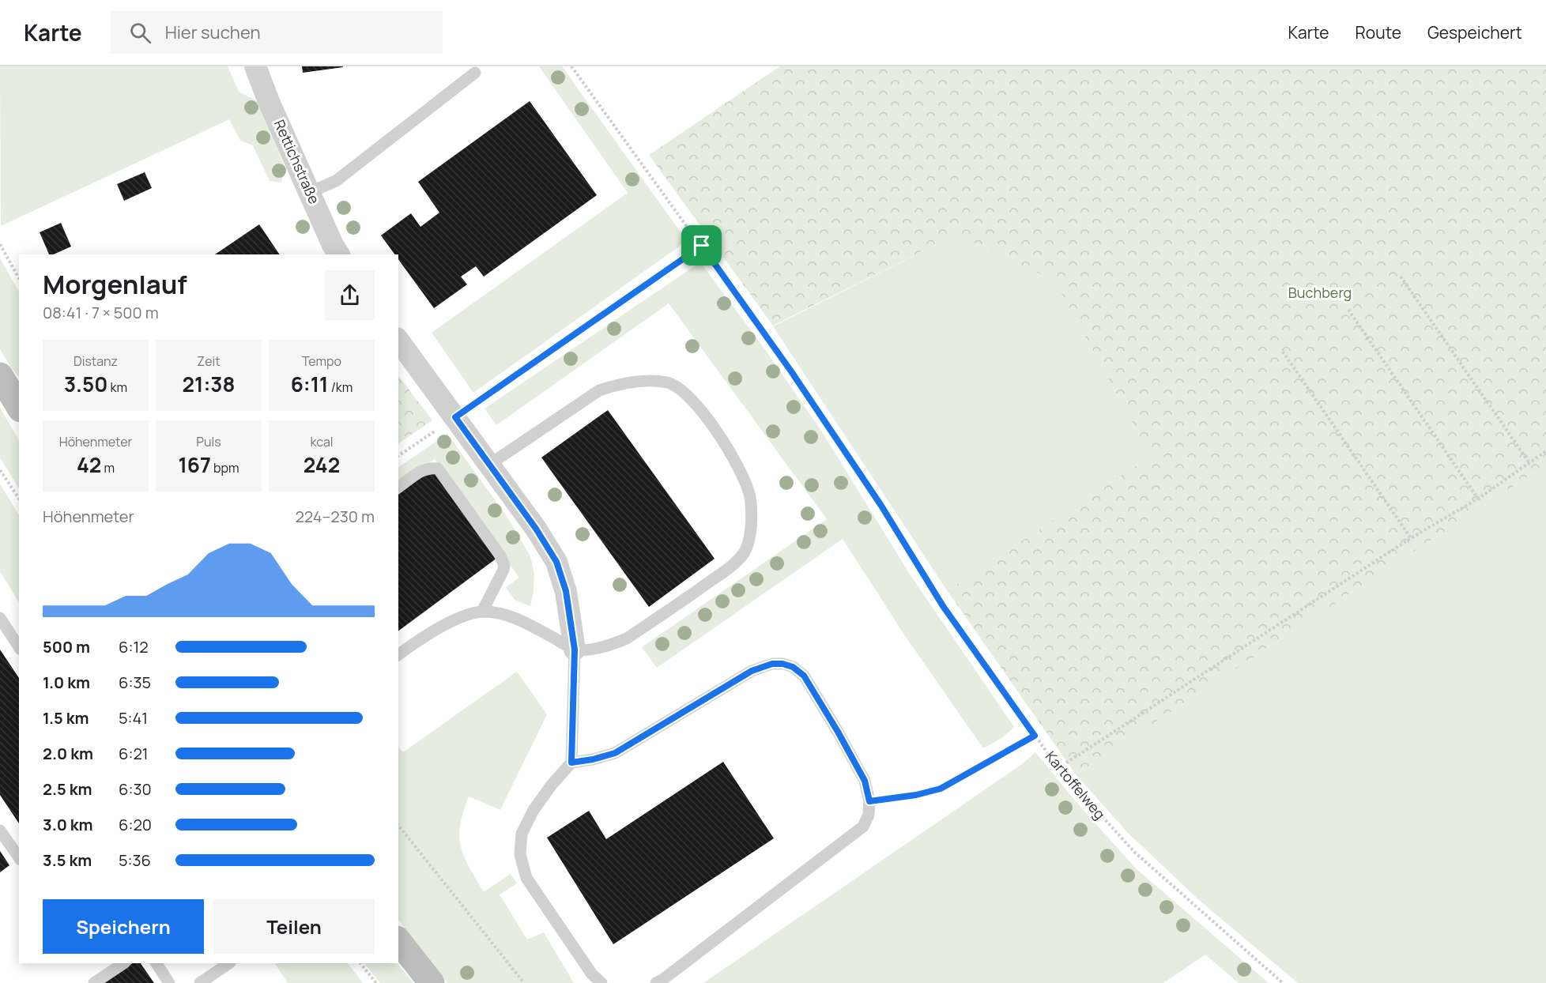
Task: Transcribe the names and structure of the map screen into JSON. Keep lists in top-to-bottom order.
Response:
{
  "streets": {
    "street": ["Rettichstraße"],
    "path": ["Kartoffelweg"]
  },
  "parks": ["Buchberg"],
  "page": {
    "header": "Karte",
    "search": "Hier suchen",
    "nav": ["Karte", "Route", "Gespeichert"],
    "heading": ["Morgenlauf", "08:41 · 7 × 500 m"],
    "stats": [
      ["Distanz", "3.50 km"],
      ["Zeit", "21:38"],
      ["Tempo", "6:11 /km"],
      ["Höhenmeter", "42 m"],
      ["Puls", "167 bpm"],
      ["kcal", "242"]
    ],
    "chart": ["Höhenmeter", "224–230 m"],
    "list": [
      {
        "name": "500 m",
        "note": "6:12"
      },
      {
        "name": "1.0 km",
        "note": "6:35"
      },
      {
        "name": "1.5 km",
        "note": "5:41"
      },
      {
        "name": "2.0 km",
        "note": "6:21"
      },
      {
        "name": "2.5 km",
        "note": "6:30"
      },
      {
        "name": "3.0 km",
        "note": "6:20"
      },
      {
        "name": "3.5 km",
        "note": "5:36"
      }
    ],
    "buttons": ["Speichern", "Teilen"]
  }
}
